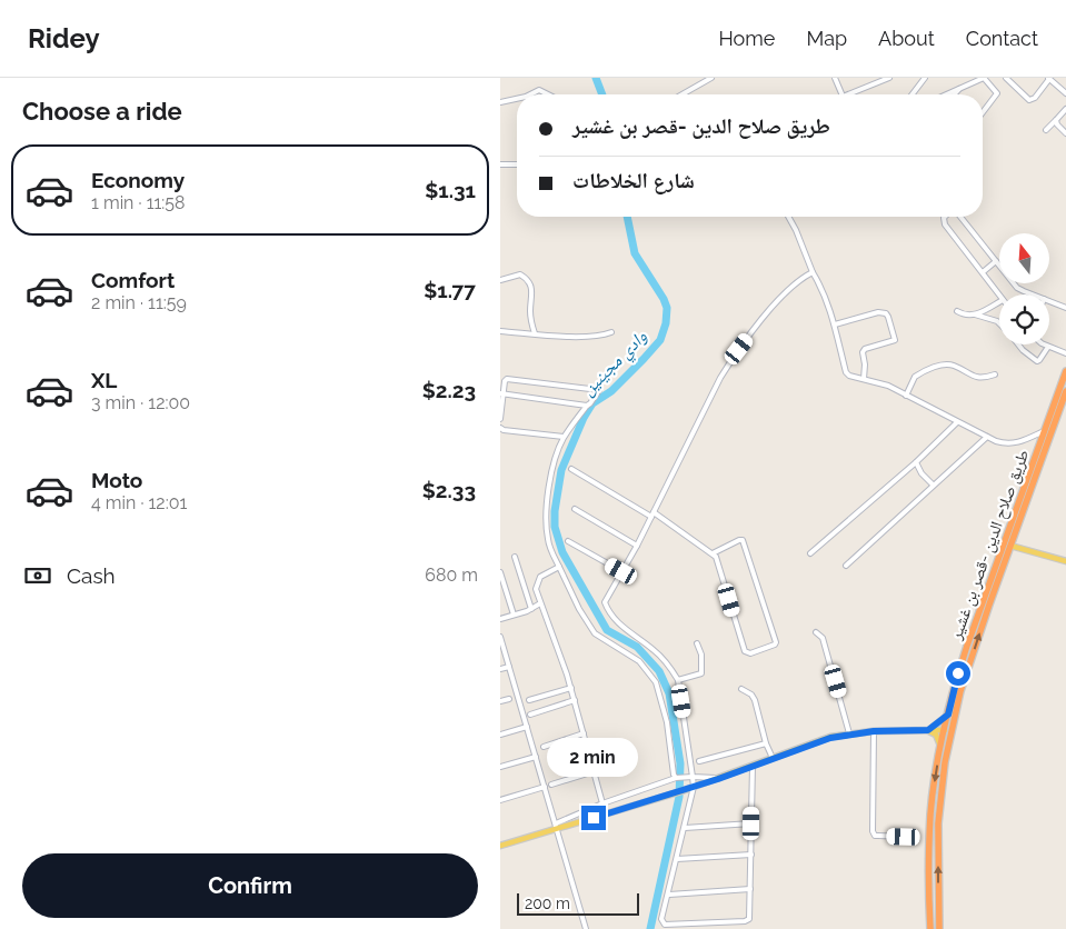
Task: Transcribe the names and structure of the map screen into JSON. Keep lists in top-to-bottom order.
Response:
{
  "streets": {
    "highway": ["طريق صلاح الدين -قصر بن غشير"]
  },
  "water": ["وادي مجينين"],
  "scale_bar": "200 m",
  "north": "top",
  "page": {
    "header": "Ridey",
    "nav": [
      "Home",
      "Map",
      "About",
      "Contact"
    ],
    "heading": "Choose a ride",
    "banner": ["طريق صلاح الدين -قصر بن غشير", "شارع الخلاطات"],
    "list": [
      {
        "name": "Economy",
        "note": "1 min · 11:58",
        "value": "$1.31"
      },
      {
        "name": "Comfort",
        "note": "2 min · 11:59",
        "value": "$1.77"
      },
      {
        "name": "XL",
        "note": "3 min · 12:00",
        "value": "$2.23"
      },
      {
        "name": "Moto",
        "note": "4 min · 12:01",
        "value": "$2.33"
      }
    ],
    "pay": ["Cash", "680 m"],
    "bubble": "2 min",
    "buttons": "Confirm",
    "scale": "200 m"
  }
}
